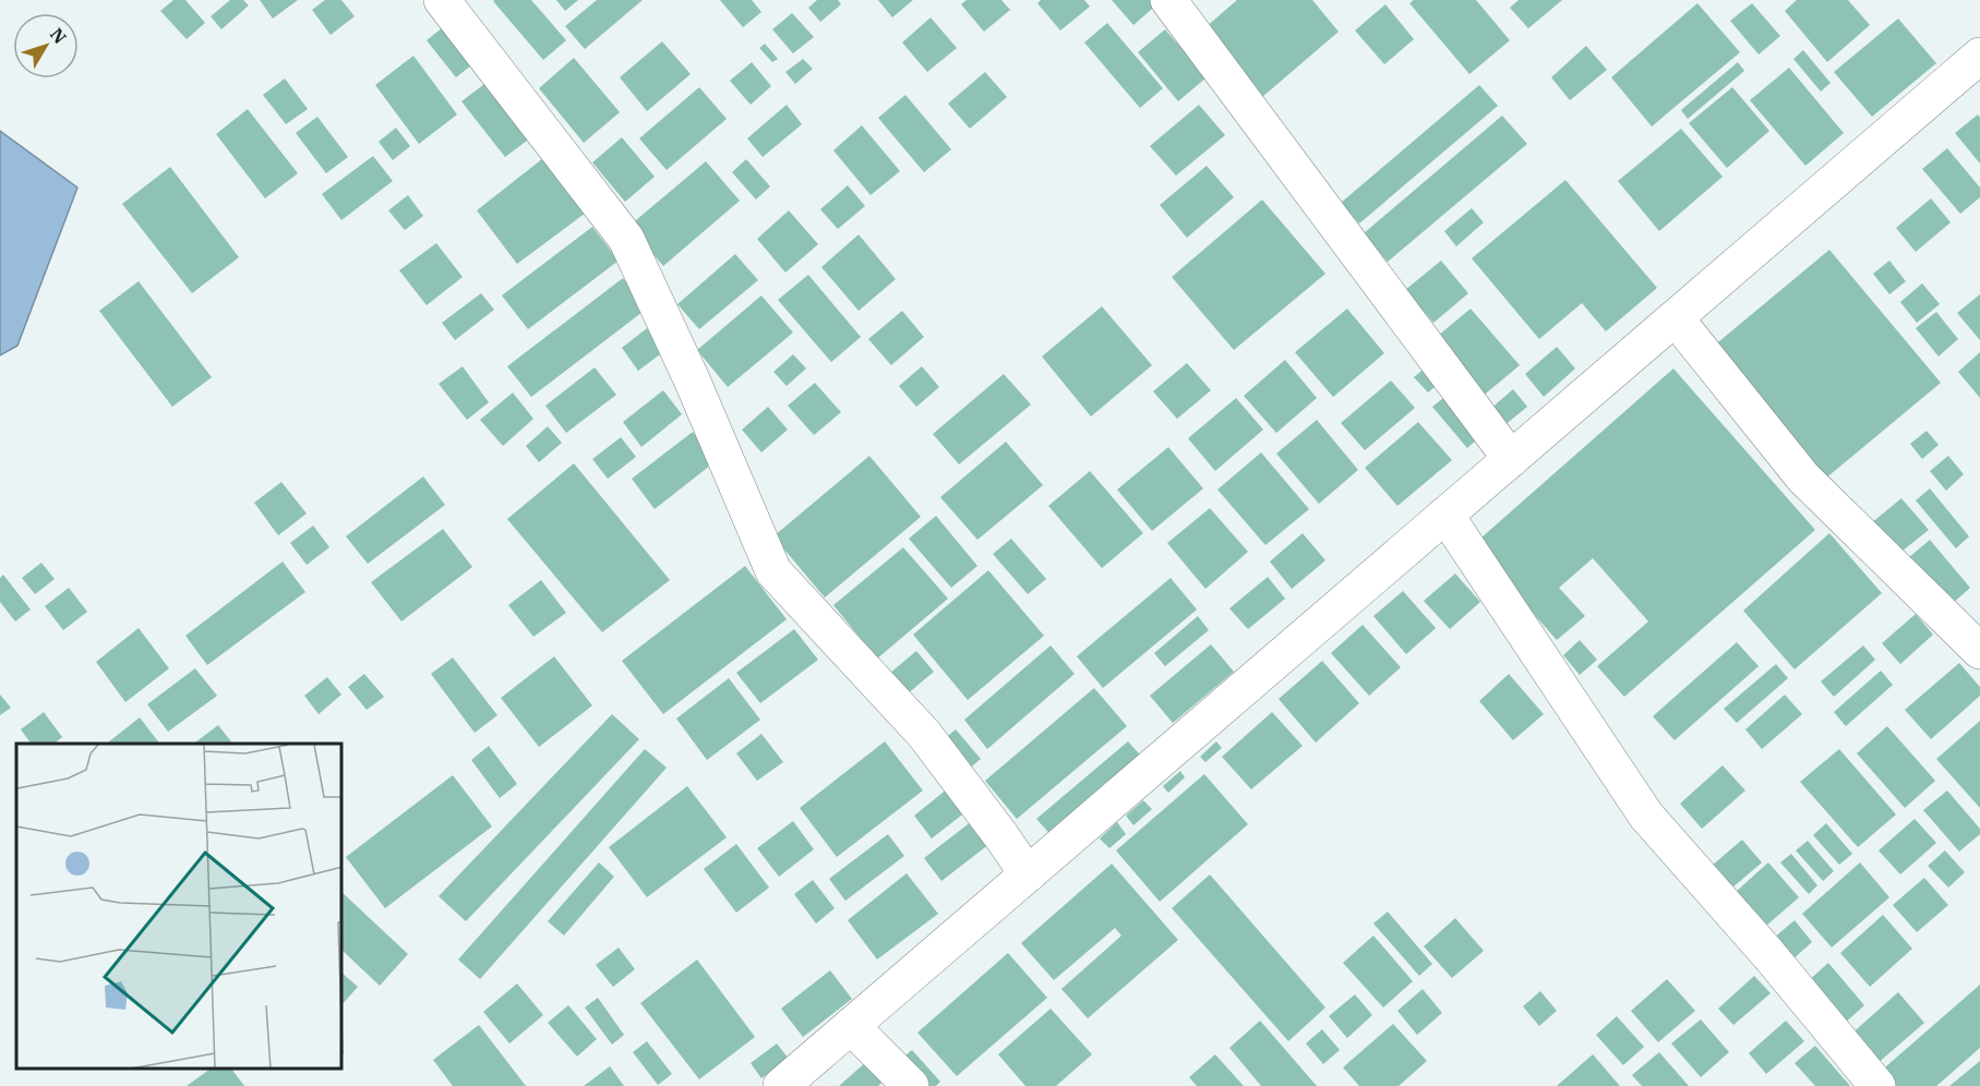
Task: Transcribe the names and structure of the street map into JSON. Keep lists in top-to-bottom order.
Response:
{
  "north": "top right"
}
